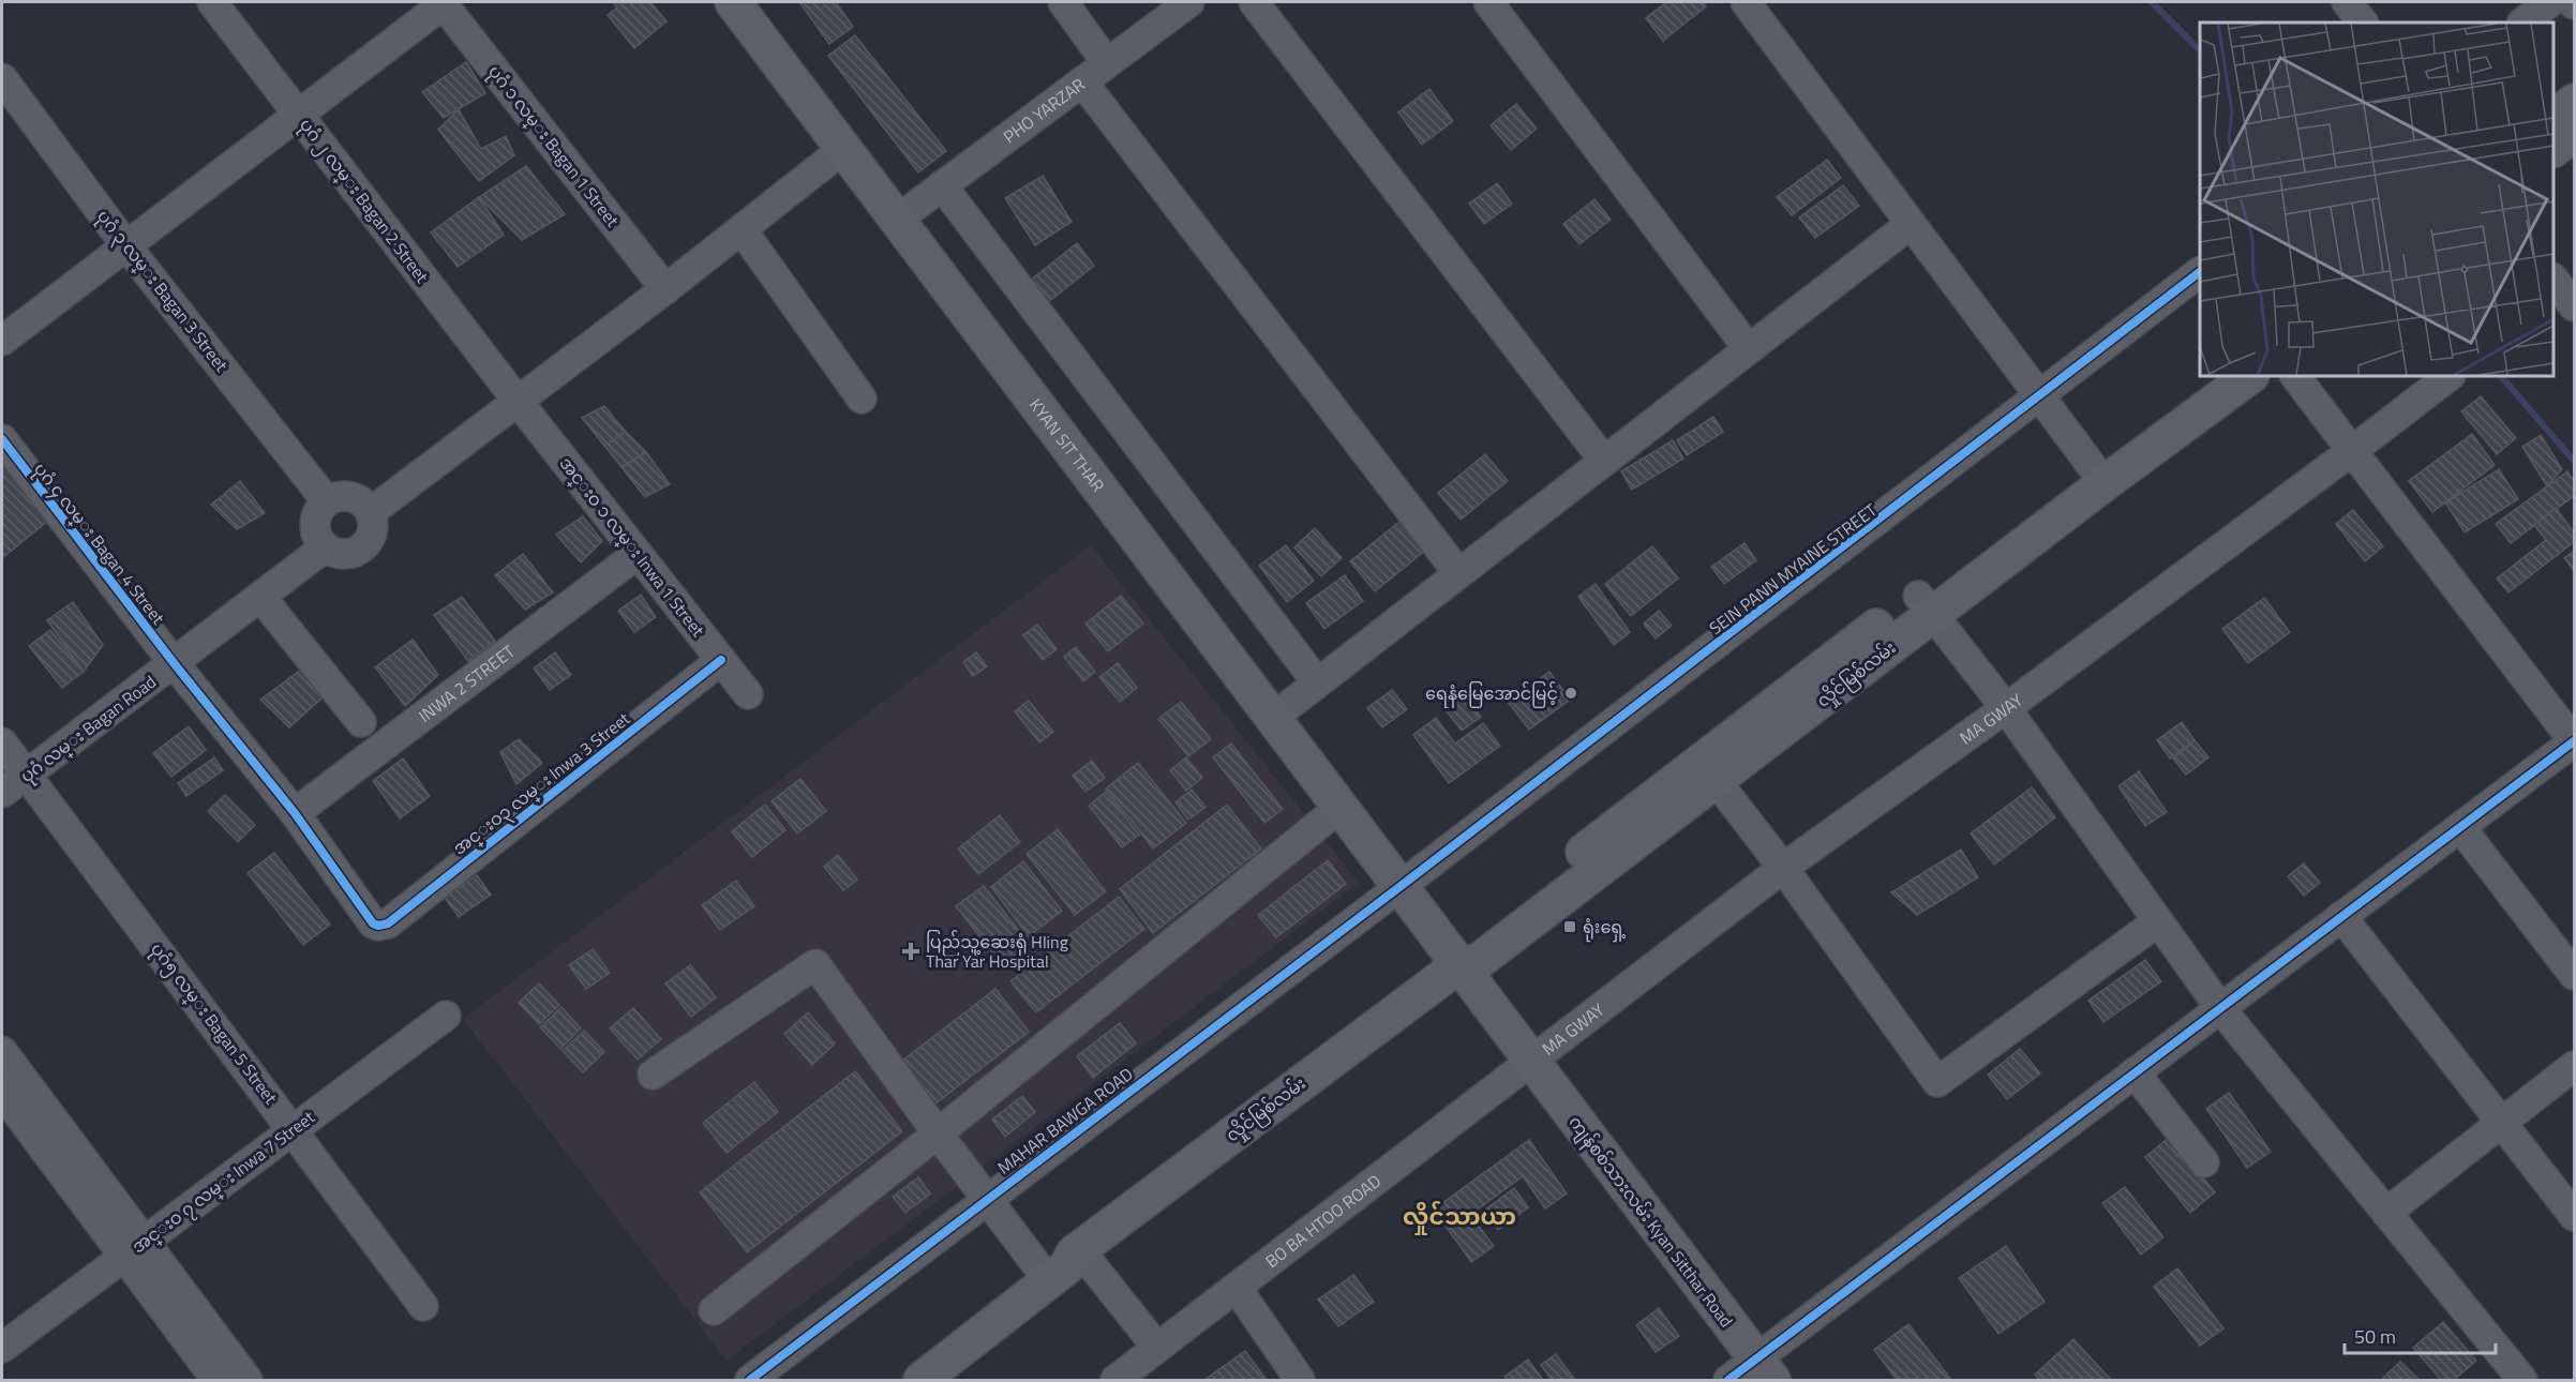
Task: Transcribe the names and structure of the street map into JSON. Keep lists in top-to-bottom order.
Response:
{
  "streets": {
    "main road": ["KYAN SIT THAR", "လှိုင်မြစ်လမ်း", "ကျန်စစ်သားလမ်း Kyan Sitthar Road"],
    "street": [
      "PHO YARZAR",
      "ပုဂံ ၁ လမ္း Bagan 1 Street",
      "ပုဂံ ၂ လမ္း Bagan 2 Street",
      "ပုဂံ ၃ လမ္း Bagan 3 Street",
      "ပုဂံ ၄ လမ္း Bagan 4 Street",
      "အင္းဝ ၁ လမ္း Inwa 1 Street",
      "SEIN PANN MYAINE STREET",
      "INWA 2 STREET",
      "MA GWAY",
      "ပုဂံ လမ္း Bagan Road",
      "အင္းဝ၃ လမ္း Inwa 3 Street",
      "ပုဂံ၅ လမ္း Bagan 5 Street",
      "MAHAR BAWGA ROAD",
      "အင္းဝ ၇ လမ္း Inwa 7 Street",
      "BO BA HTOO ROAD"
    ]
  },
  "crossings": [
    ["PHO YARZAR", "KYAN SIT THAR"],
    ["ပုဂံ ၂ လမ္း Bagan 2 Street", "အင္းဝ ၁ လမ္း Inwa 1 Street"],
    ["ပုဂံ ၃ လမ္း Bagan 3 Street", "ပုဂံ လမ္း Bagan Road"],
    ["KYAN SIT THAR", "SEIN PANN MYAINE STREET"],
    ["KYAN SIT THAR", "လှိုင်မြစ်လမ်း"],
    ["KYAN SIT THAR", "MAHAR BAWGA ROAD"],
    ["KYAN SIT THAR", "ကျန်စစ်သားလမ်း Kyan Sitthar Road"],
    ["ပုဂံ ၄ လမ္း Bagan 4 Street", "INWA 2 STREET"],
    ["ပုဂံ ၄ လမ္း Bagan 4 Street", "ပုဂံ လမ္း Bagan Road"],
    ["ပုဂံ ၄ လမ္း Bagan 4 Street", "အင္းဝ၃ လမ္း Inwa 3 Street"],
    ["အင္းဝ ၁ လမ္း Inwa 1 Street", "INWA 2 STREET"],
    ["အင္းဝ ၁ လမ္း Inwa 1 Street", "အင္းဝ၃ လမ္း Inwa 3 Street"],
    ["SEIN PANN MYAINE STREET", "MAHAR BAWGA ROAD"],
    ["လှိုင်မြစ်လမ်း", "ကျန်စစ်သားလမ်း Kyan Sitthar Road"],
    ["MA GWAY", "BO BA HTOO ROAD"],
    ["MA GWAY", "ကျန်စစ်သားလမ်း Kyan Sitthar Road"],
    ["ပုဂံ လမ္း Bagan Road", "ပုဂံ၅ လမ္း Bagan 5 Street"],
    ["ပုဂံ၅ လမ္း Bagan 5 Street", "အင္းဝ ၇ လမ္း Inwa 7 Street"],
    ["BO BA HTOO ROAD", "ကျန်စစ်သားလမ်း Kyan Sitthar Road"]
  ],
  "districts": ["လှိုင်သာယာ"],
  "places": {
    "other": ["ရေနံမြေအောင်မြင့်"],
    "transit": ["ရုံးရှေ့"],
    "health": ["ပြည်သူ့ဆေးရုံ Hling Thar Yar Hospital"]
  },
  "scale_bar": "50 m"
}
